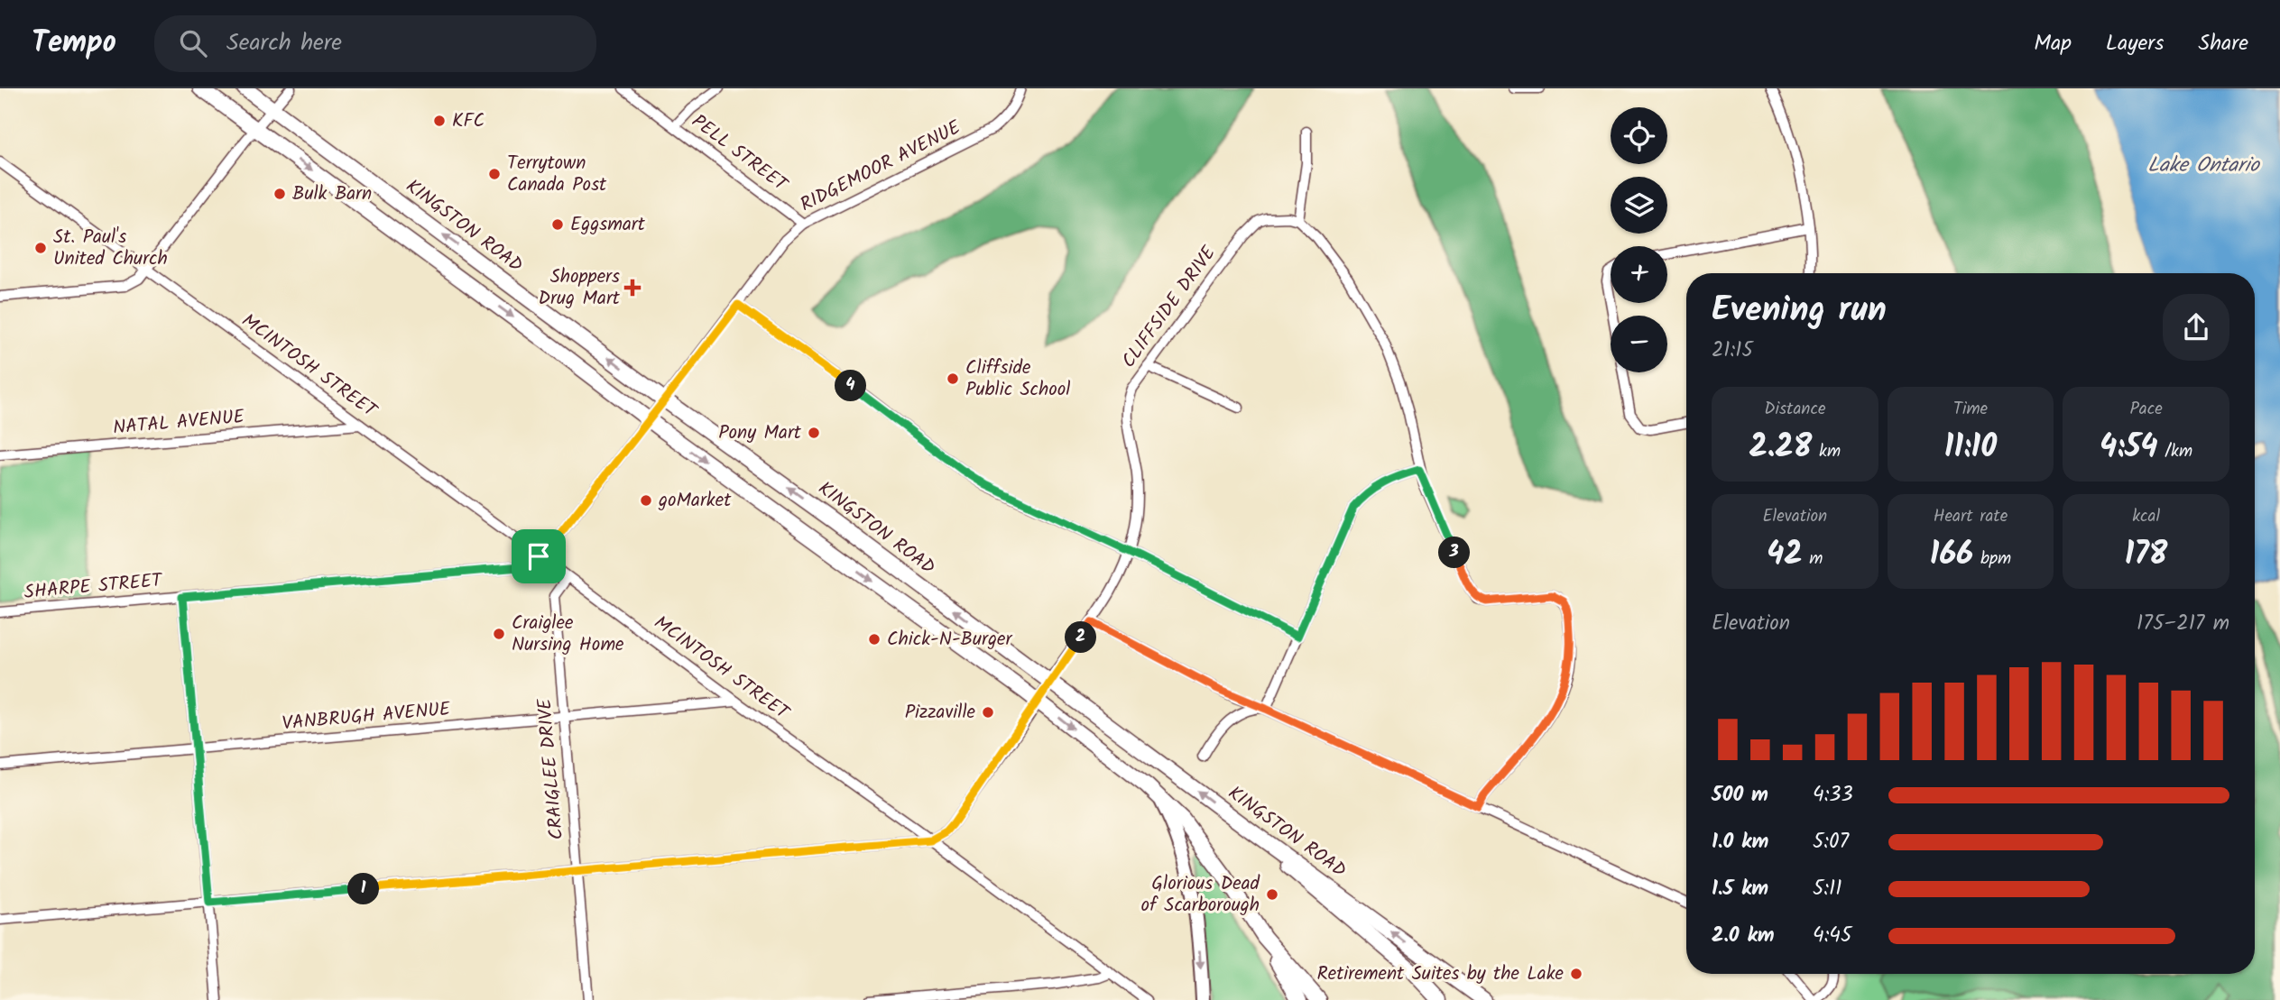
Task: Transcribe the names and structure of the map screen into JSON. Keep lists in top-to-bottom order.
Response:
{
  "streets": {
    "main road": ["KINGSTON ROAD"],
    "street": [
      "PELL STREET",
      "RIDGEMOOR AVENUE",
      "CLIFFSIDE DRIVE",
      "MCINTOSH STREET",
      "NATAL AVENUE",
      "SHARPE STREET",
      "VANBRUGH AVENUE",
      "CRAIGLEE DRIVE"
    ]
  },
  "crossings": [
    ["PELL STREET", "RIDGEMOOR AVENUE"],
    ["RIDGEMOOR AVENUE", "KINGSTON ROAD"],
    ["RIDGEMOOR AVENUE", "SHARPE STREET"],
    ["KINGSTON ROAD", "CLIFFSIDE DRIVE"],
    ["CLIFFSIDE DRIVE", "MCINTOSH STREET"],
    ["MCINTOSH STREET", "NATAL AVENUE"],
    ["MCINTOSH STREET", "SHARPE STREET"],
    ["MCINTOSH STREET", "VANBRUGH AVENUE"],
    ["MCINTOSH STREET", "CRAIGLEE DRIVE"],
    ["VANBRUGH AVENUE", "CRAIGLEE DRIVE"]
  ],
  "water": ["Lake Ontario"],
  "places": {
    "other": [
      "KFC",
      "Terrytown Canada Post",
      "Bulk Barn",
      "Eggsmart",
      "St. Paul's United Church",
      "Cliffside Public School",
      "Pony Mart",
      "goMarket",
      "Craiglee Nursing Home",
      "Chick-N-Burger",
      "Pizzaville",
      "Glorious Dead of Scarborough",
      "Retirement Suites by the Lake"
    ],
    "health": ["Shoppers Drug Mart"]
  },
  "page": {
    "header": "Tempo",
    "search": "Search here",
    "nav": ["Map", "Layers", "Share"],
    "map_buttons": ["+", "−"],
    "heading": ["Evening run", "21:15"],
    "pins": [
      "4",
      "3",
      "2",
      "1"
    ],
    "stats": [
      ["Distance", "2.28 km"],
      ["Time", "11:10"],
      ["Pace", "4:54 /km"],
      ["Elevation", "42 m"],
      ["Heart rate", "166 bpm"],
      ["kcal", "178"]
    ],
    "chart": ["Elevation", "175–217 m"],
    "list": [
      {
        "name": "500 m",
        "note": "4:33"
      },
      {
        "name": "1.0 km",
        "note": "5:07"
      },
      {
        "name": "1.5 km",
        "note": "5:11"
      },
      {
        "name": "2.0 km",
        "note": "4:45"
      }
    ]
  }
}
